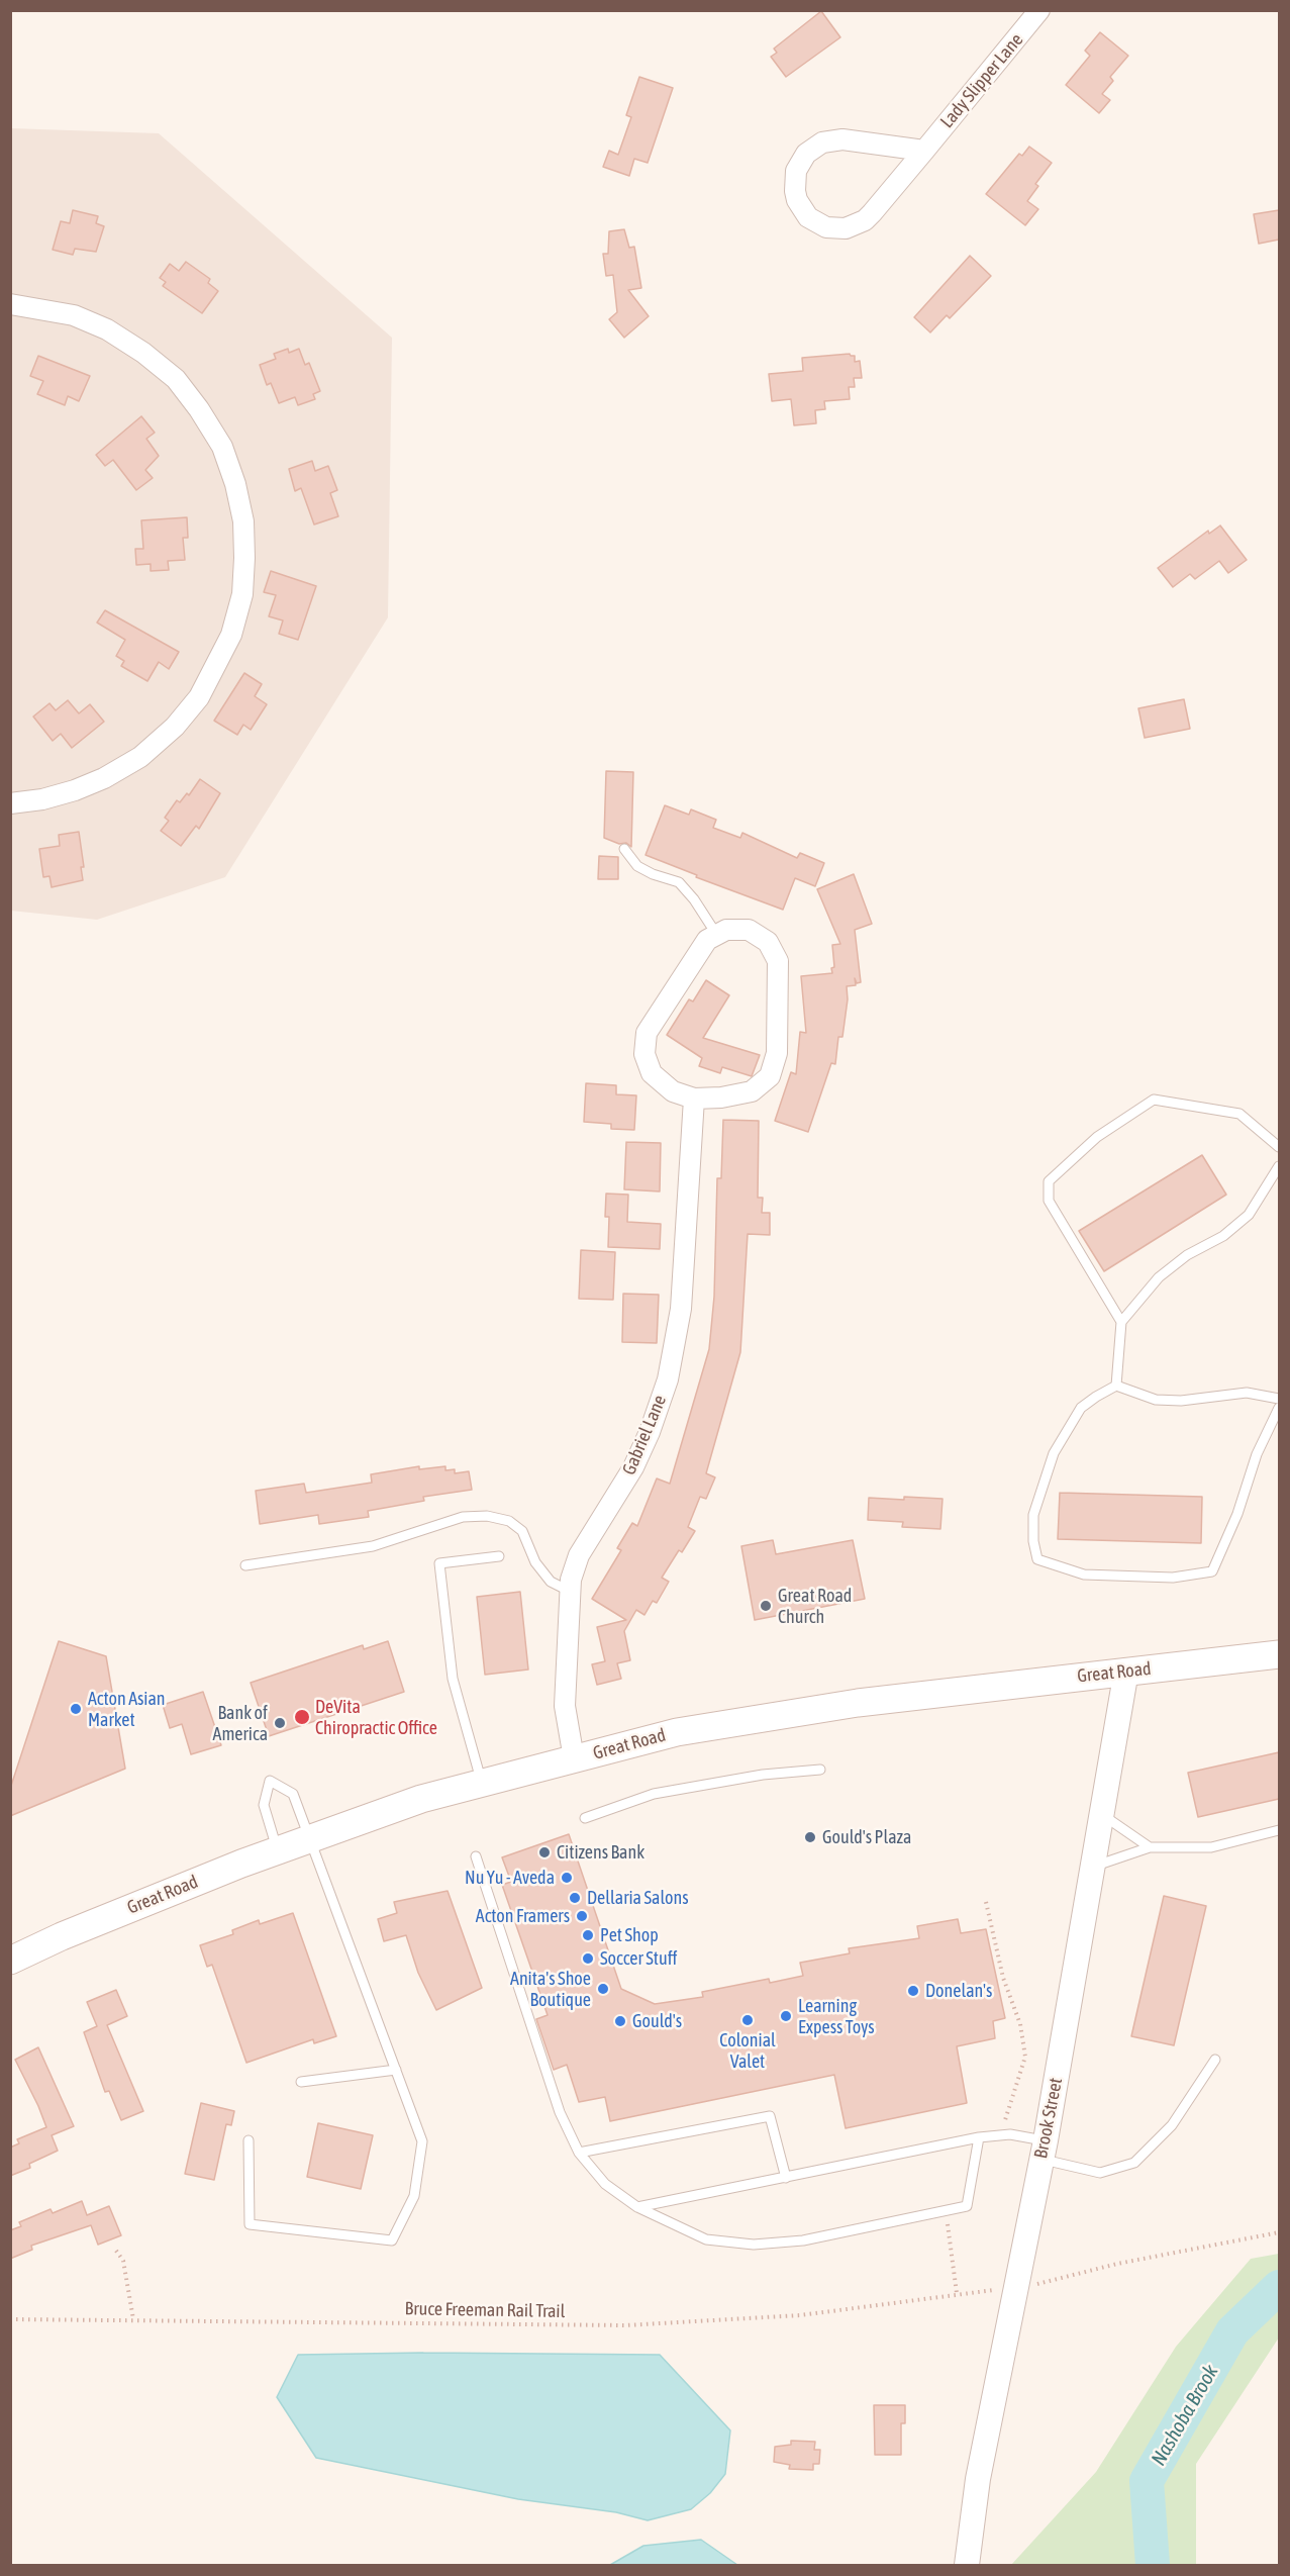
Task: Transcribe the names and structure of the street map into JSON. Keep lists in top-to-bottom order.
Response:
{
  "streets": {
    "main road": ["Great Road"],
    "street": ["Lady Slipper Lane", "Gabriel Lane", "Brook Street"],
    "path": ["Bruce Freeman Rail Trail"]
  },
  "crossings": [
    ["Gabriel Lane", "Great Road"],
    ["Great Road", "Brook Street"]
  ],
  "water": ["Nashoba Brook"],
  "places": [
    "Great Road Church",
    "Acton Asian Market",
    "DeVita Chiropractic Office",
    "Bank of America",
    "Gould's Plaza",
    "Citizens Bank",
    "Nu Yu - Aveda",
    "Dellaria Salons",
    "Acton Framers",
    "Pet Shop",
    "Soccer Stuff",
    "Anita's Shoe Boutique",
    "Donelan's",
    "Learning Expess Toys",
    "Colonial Valet",
    "Gould's"
  ]
}
